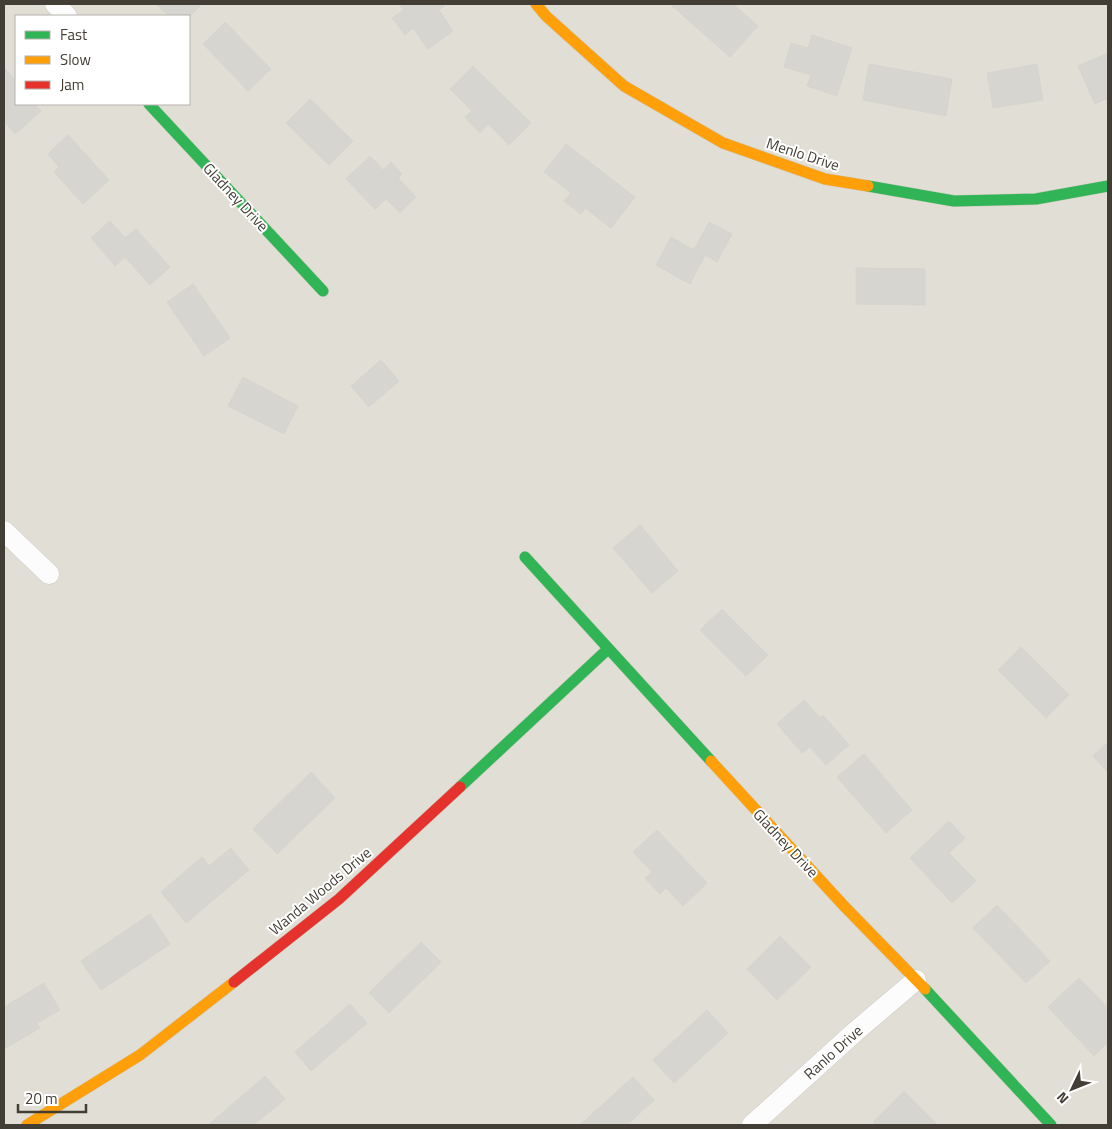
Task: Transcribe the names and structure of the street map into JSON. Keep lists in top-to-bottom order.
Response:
{
  "streets": {
    "street": [
      "Menlo Drive",
      "Gladney Drive",
      "Wanda Woods Drive",
      "Ranlo Drive"
    ]
  },
  "crossings": [
    ["Gladney Drive", "Wanda Woods Drive"],
    ["Gladney Drive", "Ranlo Drive"]
  ],
  "legend": ["Fast", "Slow", "Jam"],
  "scale_bar": "20 m",
  "north": "bottom left"
}
